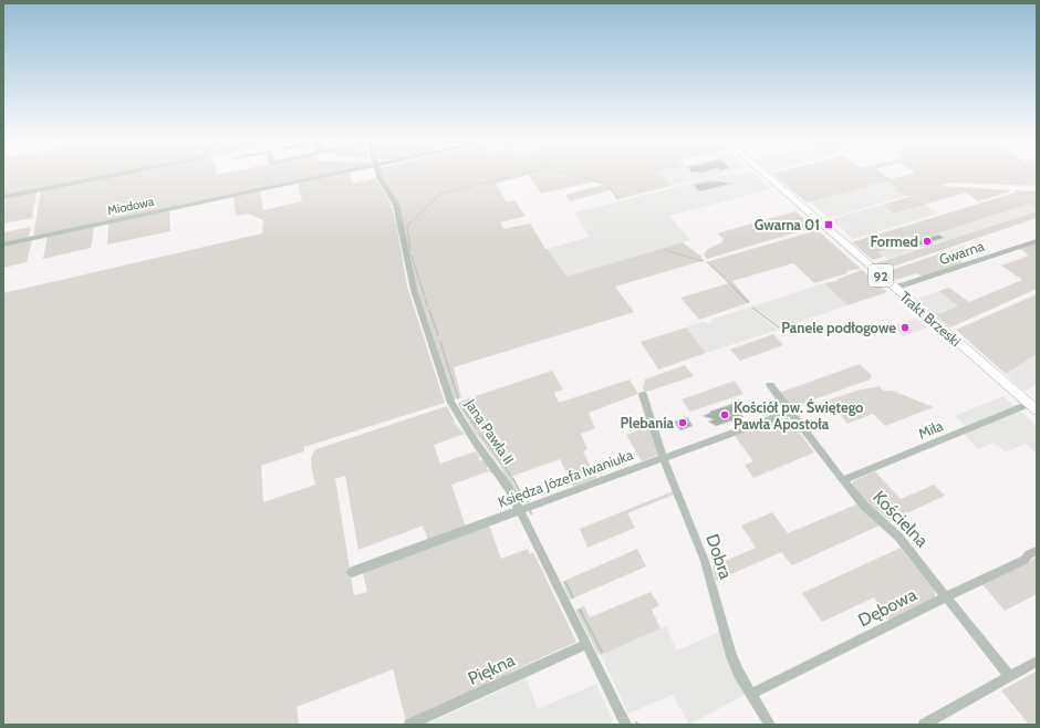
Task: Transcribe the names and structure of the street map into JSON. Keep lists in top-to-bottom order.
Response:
{
  "streets": {
    "main road": ["92", "Trakt Brzeski"],
    "street": [
      "Miodowa",
      "Gwarna",
      "Miła",
      "Jana Pawła II",
      "Księdza Józefa Iwaniuka",
      "Kościelna",
      "Dobra",
      "Dębowa",
      "Piękna"
    ]
  },
  "crossings": [
    ["Gwarna", "Trakt Brzeski"],
    ["Trakt Brzeski", "Miła"],
    ["Miła", "Kościelna"],
    ["Jana Pawła II", "Księdza Józefa Iwaniuka"],
    ["Jana Pawła II", "Piękna"],
    ["Księdza Józefa Iwaniuka", "Kościelna"],
    ["Księdza Józefa Iwaniuka", "Dobra"],
    ["Kościelna", "Dębowa"],
    ["Dobra", "Dębowa"]
  ],
  "places": {
    "transit": ["Gwarna 01"],
    "other": [
      "Formed",
      "Panele podłogowe",
      "Kościół pw. Świętego Pawła Apostoła",
      "Plebania"
    ]
  }
}
